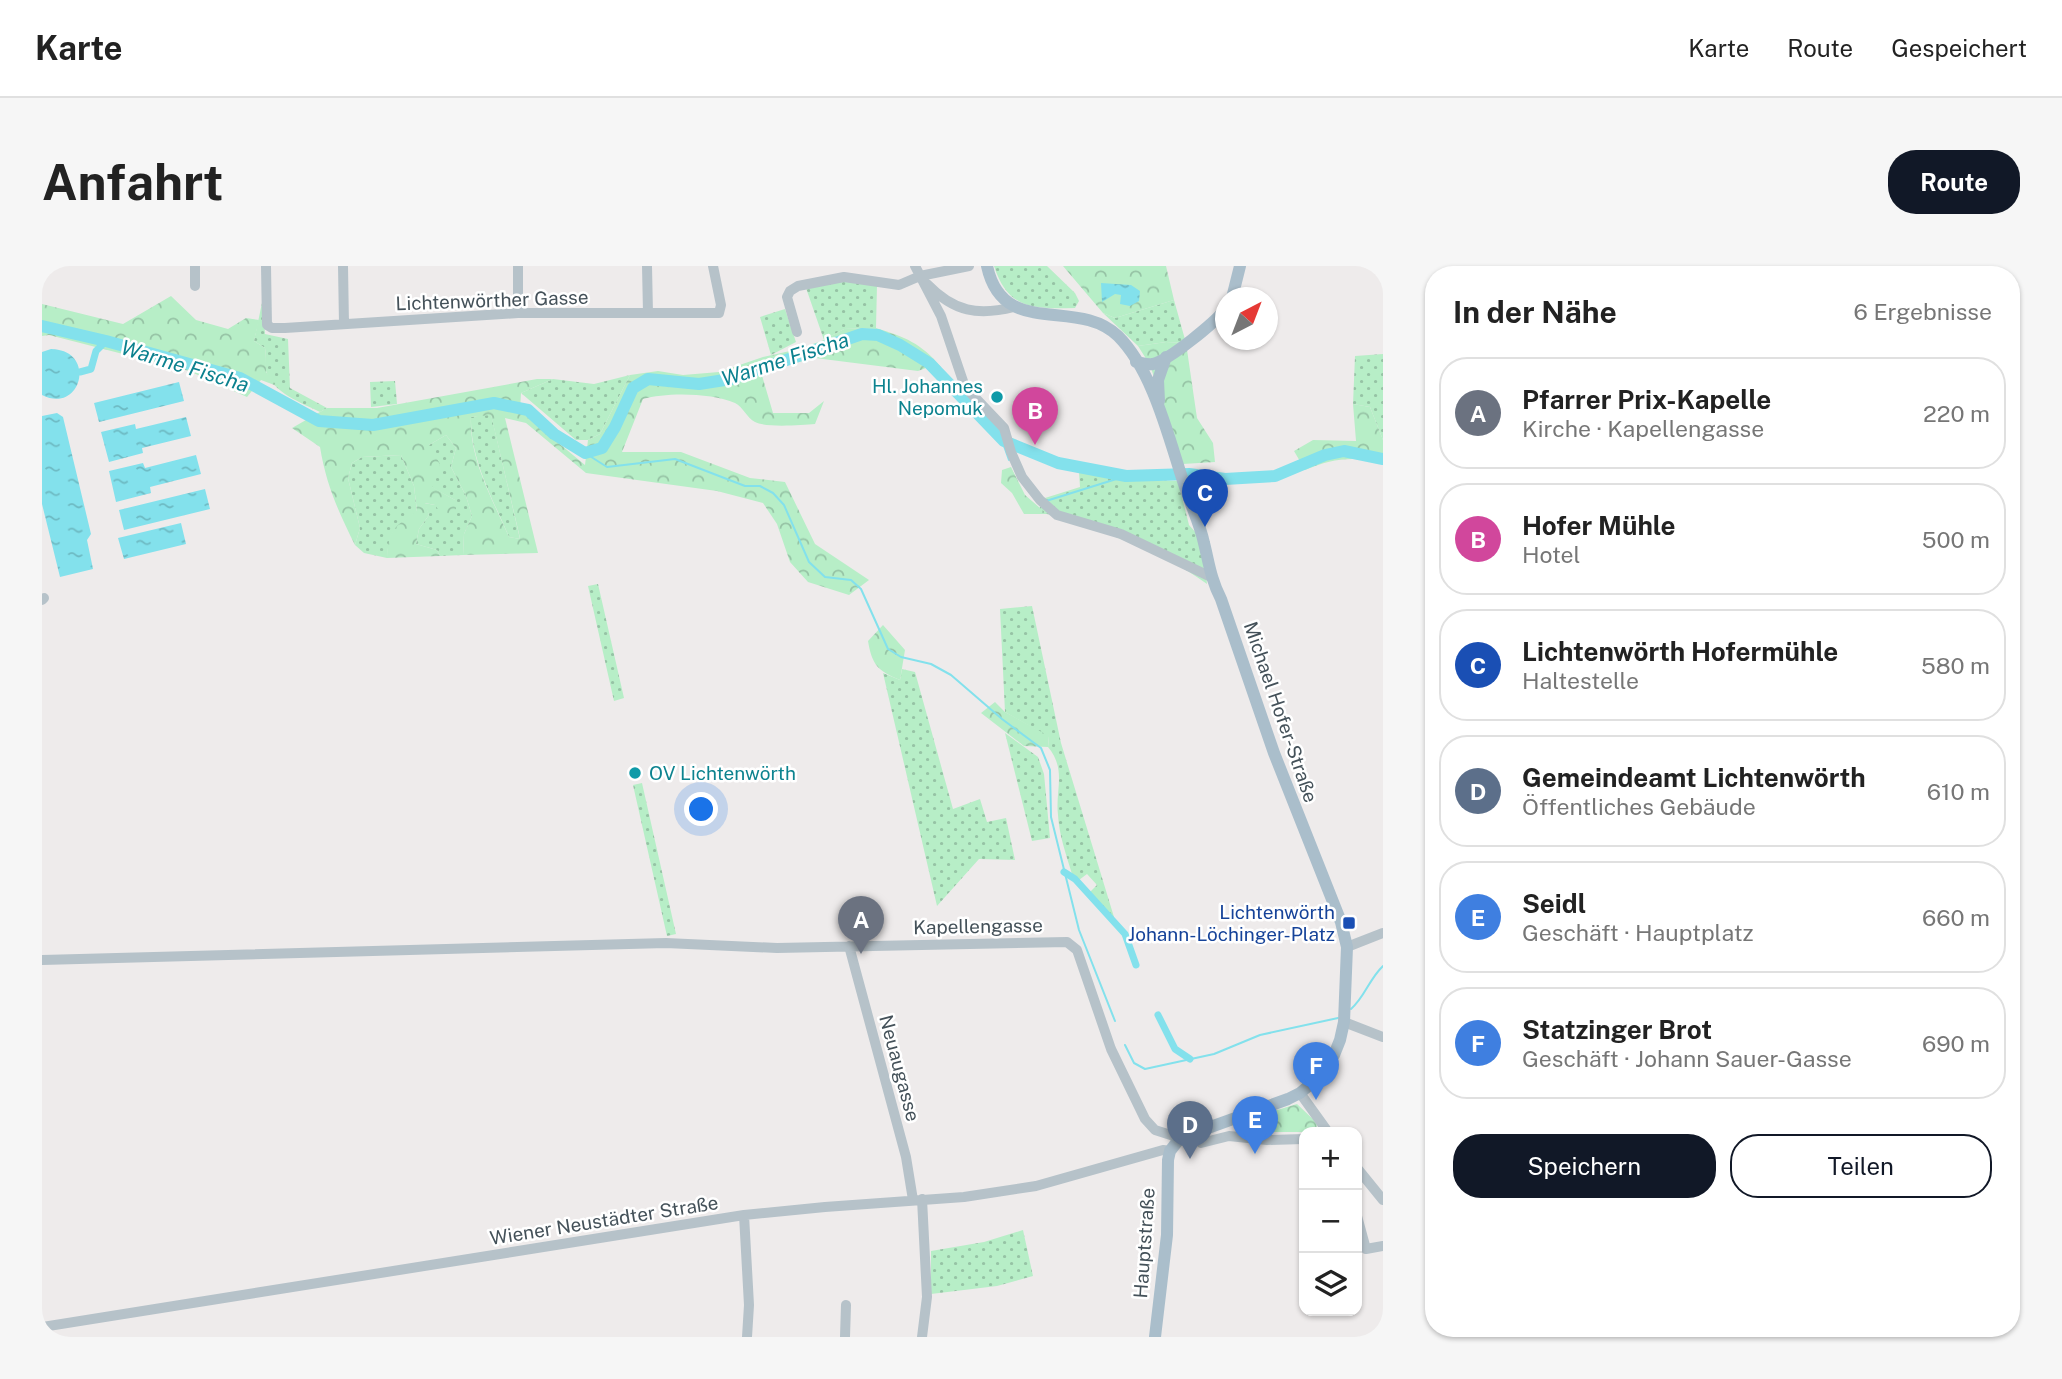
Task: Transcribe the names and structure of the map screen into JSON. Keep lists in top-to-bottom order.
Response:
{
  "streets": {
    "main road": ["Michael Hofer-Straße", "Hauptstraße"],
    "street": [
      "Lichtenwörther Gasse",
      "Kapellengasse",
      "Neuaugasse",
      "Wiener Neustädter Straße"
    ]
  },
  "crossings": [
    ["Kapellengasse", "Neuaugasse"],
    ["Neuaugasse", "Wiener Neustädter Straße"],
    ["Wiener Neustädter Straße", "Hauptstraße"]
  ],
  "water": ["Warme Fischa"],
  "places": {
    "other": ["Hl. Johannes Nepomuk", "OV Lichtenwörth"],
    "transit": ["Lichtenwörth Johann-Löchinger-Platz"]
  },
  "north": "top right",
  "page": {
    "header": "Karte",
    "nav": ["Karte", "Route", "Gespeichert"],
    "buttons": [
      "Route",
      ["Speichern", "Teilen"]
    ],
    "title": "Anfahrt",
    "heading": ["In der Nähe", "6 Ergebnisse"],
    "list": [
      {
        "mark": "A",
        "name": "Pfarrer Prix-Kapelle",
        "note": "Kirche · Kapellengasse",
        "value": "220 m"
      },
      {
        "mark": "B",
        "name": "Hofer Mühle",
        "note": "Hotel",
        "value": "500 m"
      },
      {
        "mark": "C",
        "name": "Lichtenwörth Hofermühle",
        "note": "Haltestelle",
        "value": "580 m"
      },
      {
        "mark": "D",
        "name": "Gemeindeamt Lichtenwörth",
        "note": "Öffentliches Gebäude",
        "value": "610 m"
      },
      {
        "mark": "E",
        "name": "Seidl",
        "note": "Geschäft · Hauptplatz",
        "value": "660 m"
      },
      {
        "mark": "F",
        "name": "Statzinger Brot",
        "note": "Geschäft · Johann Sauer-Gasse",
        "value": "690 m"
      }
    ],
    "pins": [
      "B",
      "C",
      "A",
      "F",
      "E",
      "D"
    ],
    "map_buttons": ["+", "−"]
  }
}
